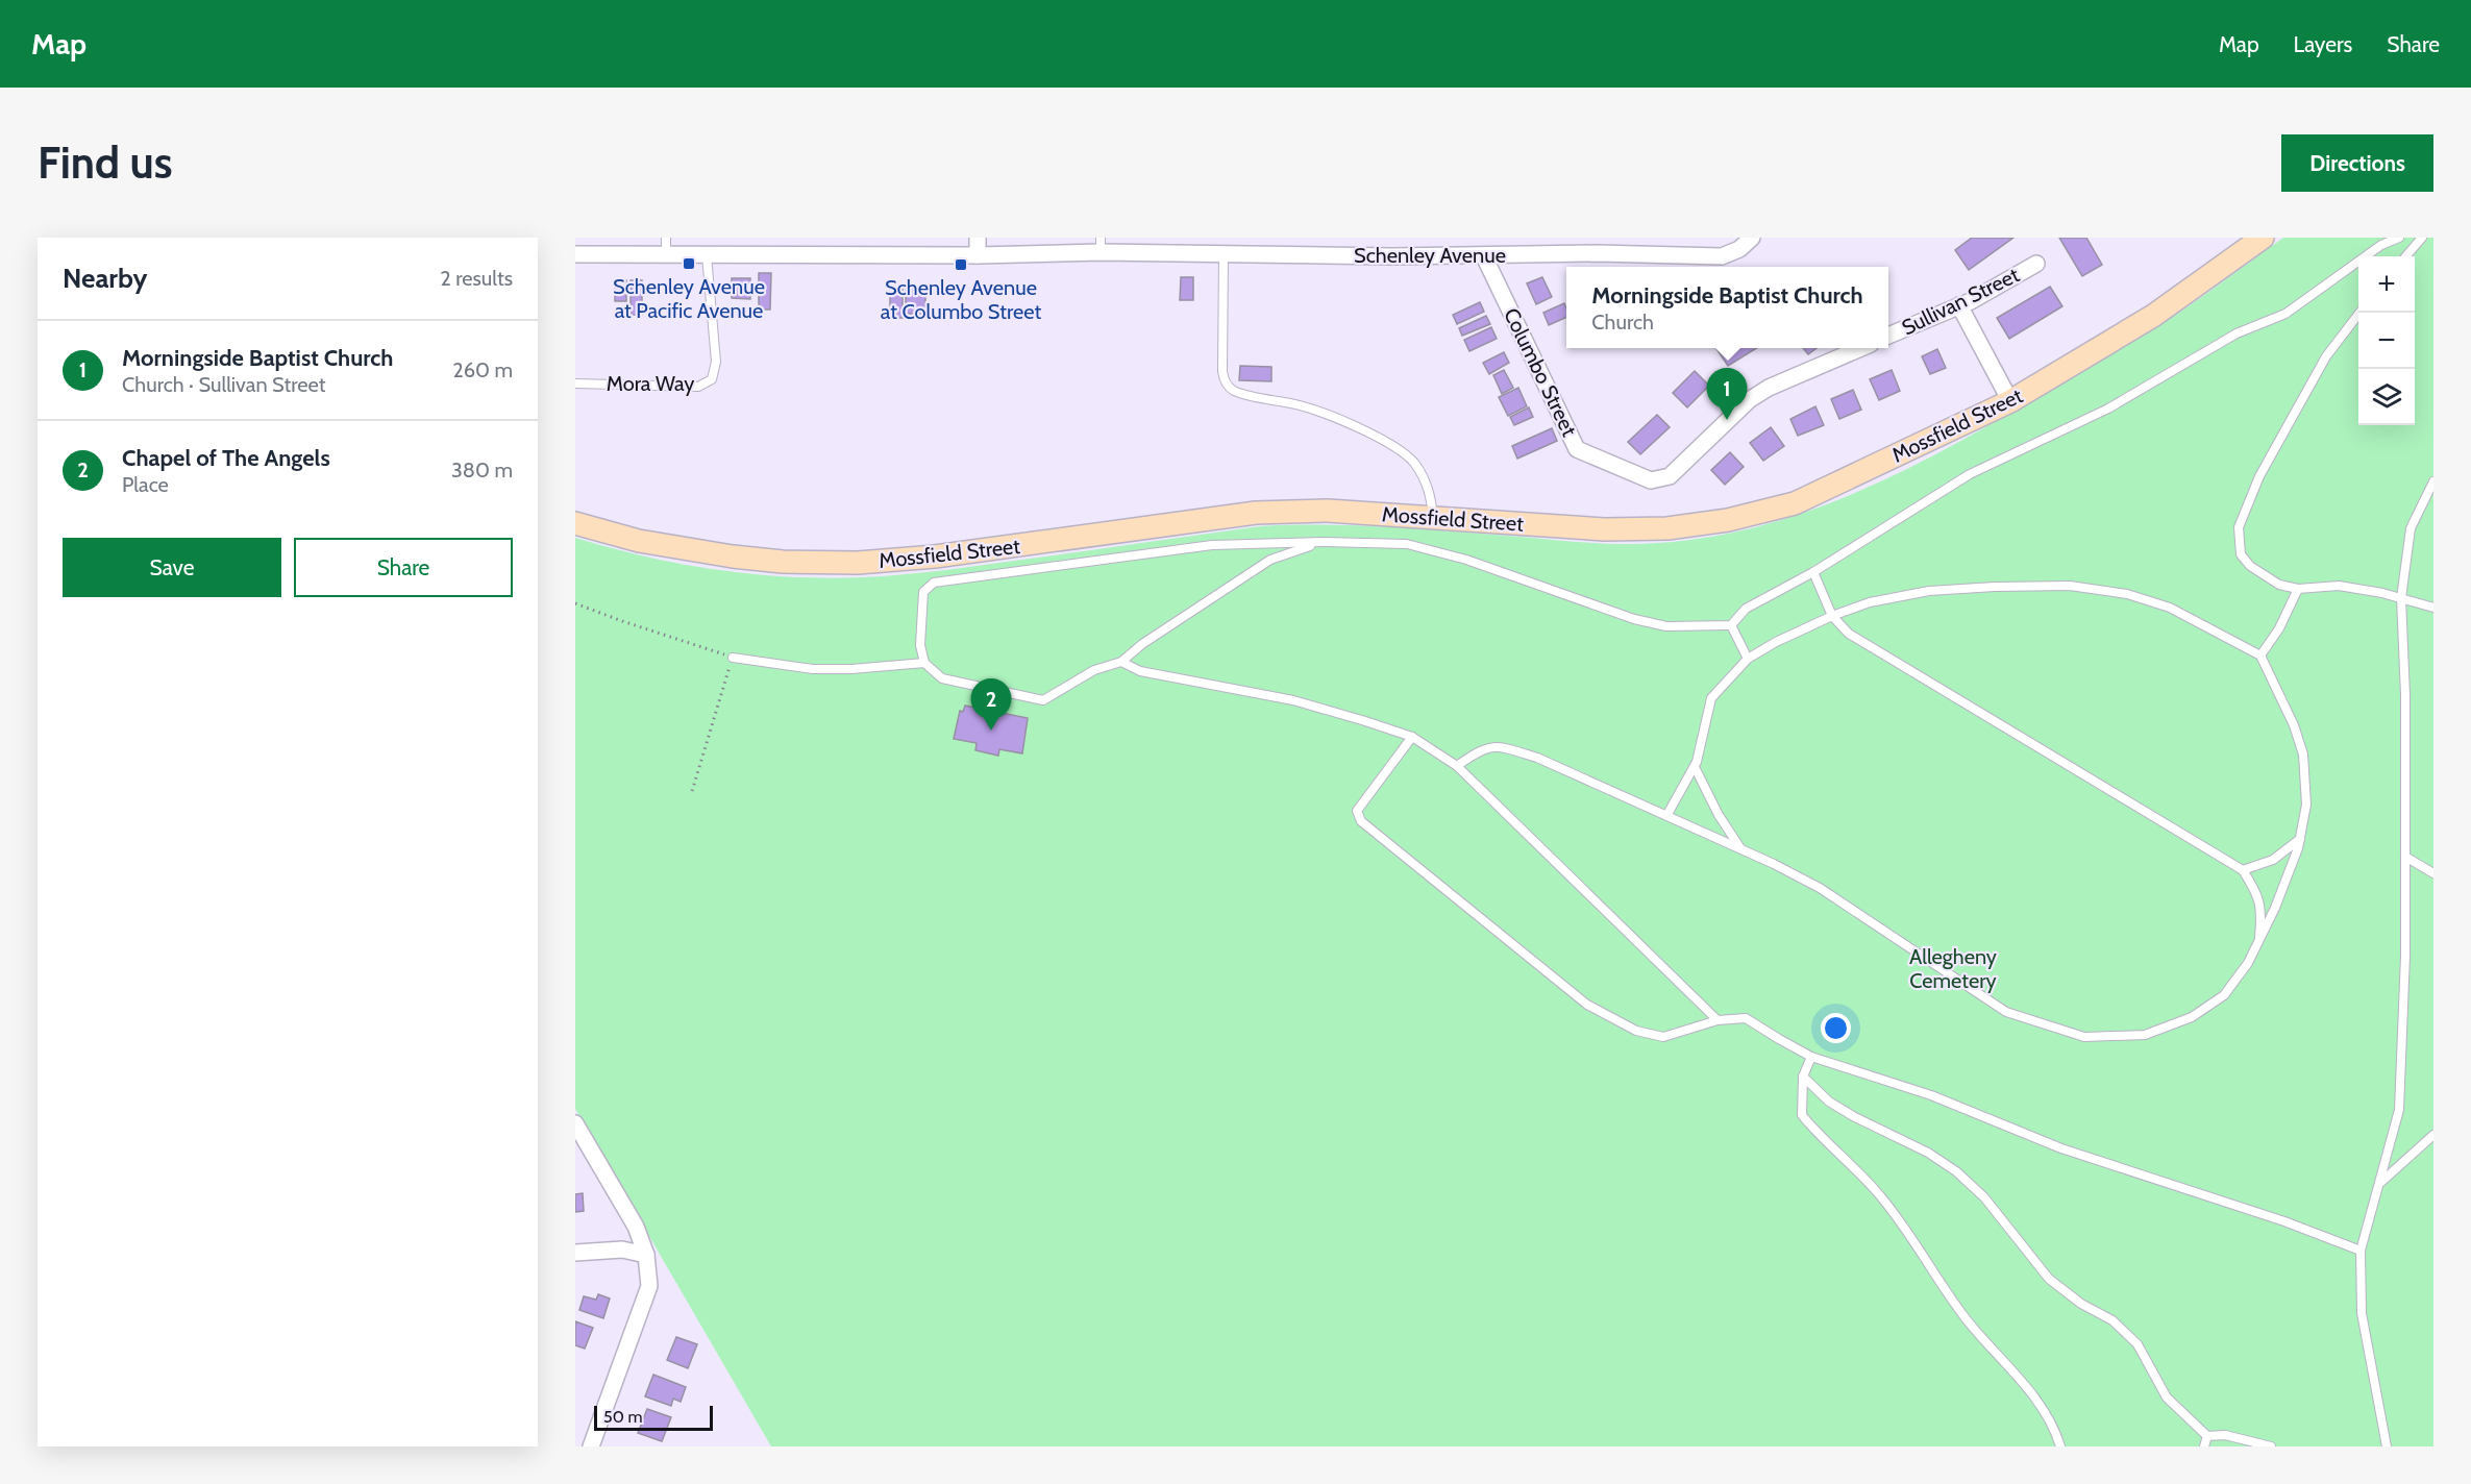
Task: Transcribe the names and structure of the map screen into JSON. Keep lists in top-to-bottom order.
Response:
{
  "streets": {
    "street": [
      "Schenley Avenue",
      "Sullivan Street",
      "Columbo Street",
      "Mossfield Street"
    ],
    "lane": ["Mora Way"]
  },
  "crossings": [
    ["Schenley Avenue", "Columbo Street"],
    ["Schenley Avenue", "Mora Way"]
  ],
  "parks": ["Allegheny Cemetery"],
  "places": {
    "transit": ["Schenley Avenue at Pacific Avenue", "Schenley Avenue at Columbo Street"]
  },
  "scale_bar": "50 m",
  "page": {
    "header": "Map",
    "nav": ["Map", "Layers", "Share"],
    "buttons": [
      "Directions",
      ["Save", "Share"]
    ],
    "title": "Find us",
    "heading": ["Nearby", "2 results"],
    "map_buttons": ["+", "−"],
    "popup": ["Morningside Baptist Church", "Church"],
    "list": [
      {
        "mark": "1",
        "name": "Morningside Baptist Church",
        "note": "Church · Sullivan Street",
        "value": "260 m"
      },
      {
        "mark": "2",
        "name": "Chapel of The Angels",
        "note": "Place",
        "value": "380 m"
      }
    ],
    "pins": ["1", "2"],
    "scale": "50 m"
  }
}
